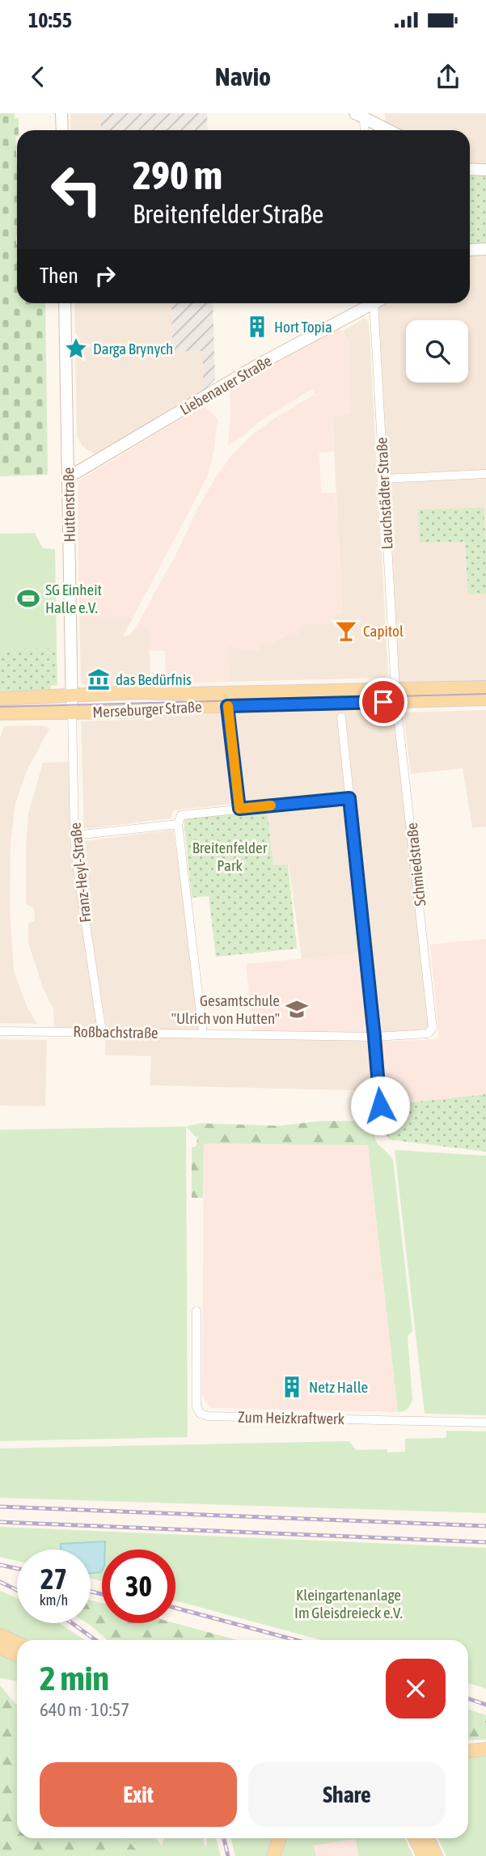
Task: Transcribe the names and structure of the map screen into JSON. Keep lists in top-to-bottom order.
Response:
{
  "streets": {
    "main road": ["Merseburger Straße"],
    "street": [
      "Liebenauer Straße",
      "Lauchstädter Straße",
      "Huttenstraße",
      "Schmiedstraße",
      "Franz-Heyl-Straße",
      "Roßbachstraße",
      "Zum Heizkraftwerk"
    ]
  },
  "crossings": [
    ["Liebenauer Straße", "Huttenstraße"],
    ["Lauchstädter Straße", "Merseburger Straße"],
    ["Lauchstädter Straße", "Schmiedstraße"],
    ["Huttenstraße", "Merseburger Straße"],
    ["Huttenstraße", "Franz-Heyl-Straße"],
    ["Merseburger Straße", "Schmiedstraße"],
    ["Merseburger Straße", "Franz-Heyl-Straße"],
    ["Schmiedstraße", "Roßbachstraße"],
    ["Franz-Heyl-Straße", "Roßbachstraße"]
  ],
  "parks": ["Breitenfelder Park", "Kleingartenanlage Im Gleisdreieck e.V."],
  "places": {
    "building": ["Hort Topia", "Netz Halle"],
    "place": ["Darga Brynych"],
    "sports": ["SG Einheit Halle e.V."],
    "bar": ["Capitol"],
    "museum": ["das Bedürfnis"],
    "school or university": ["Gesamtschule \"Ulrich von Hutten\""]
  },
  "page": {
    "status": "10:55",
    "header": "Navio",
    "turn": ["290 m", "Breitenfelder Straße"],
    "then": "Then",
    "speed": "27 km/h",
    "limit": "30",
    "heading": ["2 min", "640 m · 10:57"],
    "buttons": ["Exit", "Share"]
  }
}
